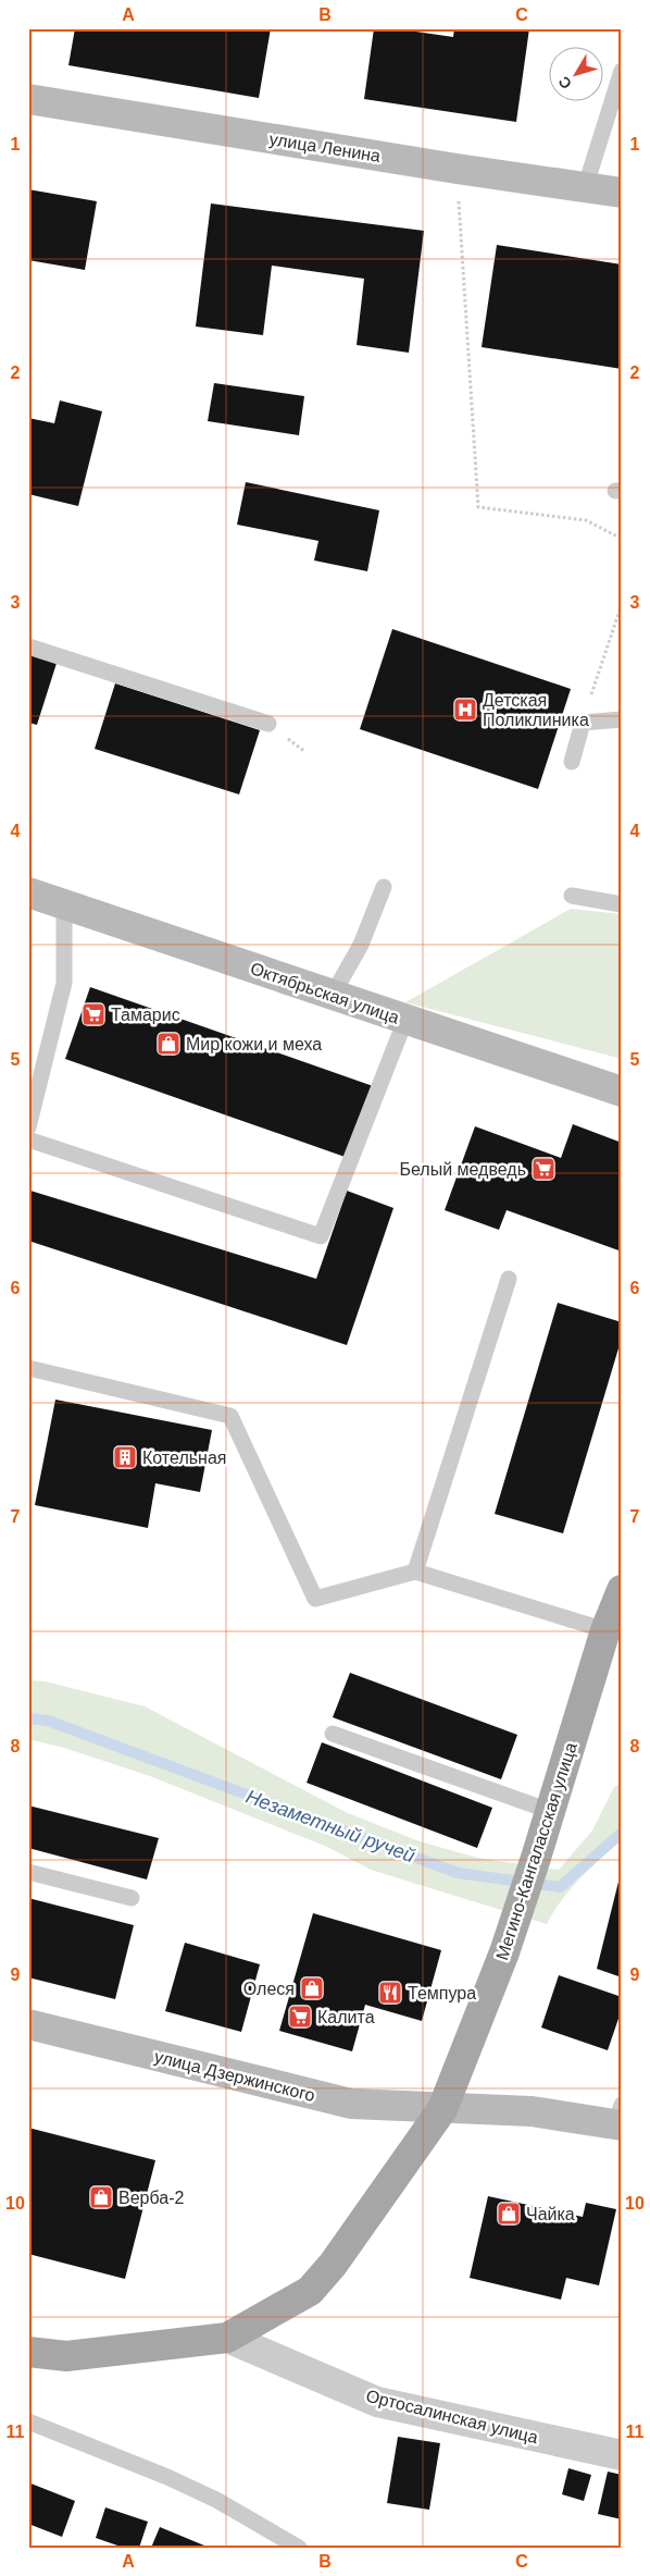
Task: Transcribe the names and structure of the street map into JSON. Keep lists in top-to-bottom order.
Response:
{
  "streets": {
    "main road": [
      "улица Ленина",
      "Октябрьская улица",
      "Мегино-Кангаласская улица",
      "улица Дзержинского",
      "Ортосалинская улица"
    ]
  },
  "crossings": [
    ["Мегино-Кангаласская улица", "улица Дзержинского"],
    ["Мегино-Кангаласская улица", "Ортосалинская улица"],
    ["улица Дзержинского", "Ортосалинская улица"]
  ],
  "water": ["Незаметный ручей"],
  "places": {
    "hospital": ["Детская Поликлиника"],
    "supermarket": ["Тамарис", "Белый медведь", "Калита"],
    "shop": [
      "Мир кожи и меха",
      "Олеся",
      "Верба-2",
      "Чайка"
    ],
    "building": ["Котельная"],
    "restaurant": ["Темпура"]
  },
  "north": "bottom left",
  "grid": {
    "columns": ["A", "B", "C"],
    "rows": [
      "1",
      "2",
      "3",
      "4",
      "5",
      "6",
      "7",
      "8",
      "9",
      "10",
      "11"
    ]
  }
}
